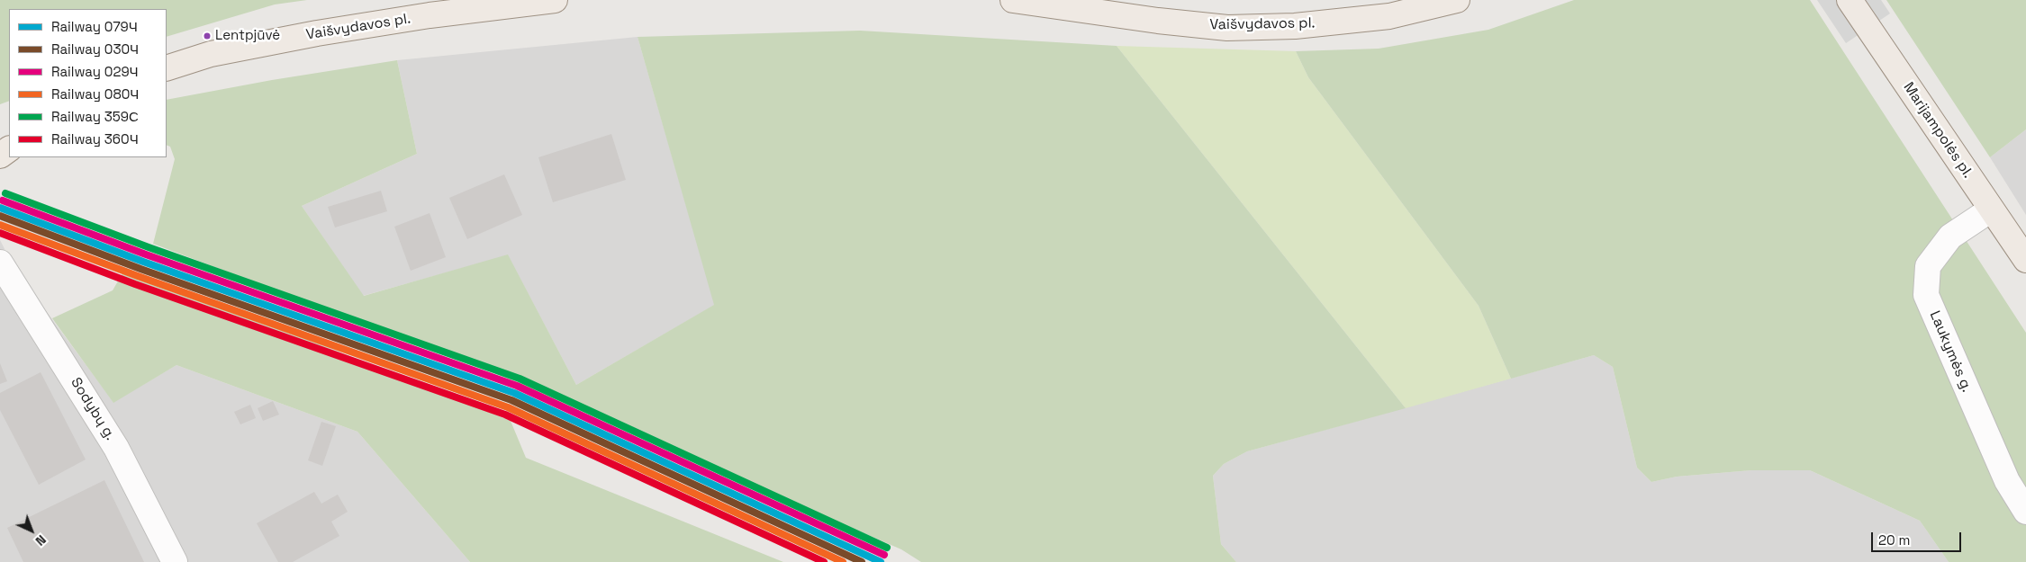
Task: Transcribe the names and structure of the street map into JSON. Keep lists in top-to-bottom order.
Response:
{
  "streets": {
    "main road": ["Vaišvydavos pl.", "Marijampolės pl."],
    "street": ["Laukymės g.", "Sodybų g."]
  },
  "crossings": [
    ["Marijampolės pl.", "Laukymės g."]
  ],
  "places": ["Lentpjūvė"],
  "lines": [
    "rail line 359С",
    "rail line 029Ч",
    "rail line 079Ч",
    "rail line 030Ч",
    "rail line 080Ч",
    "rail line 360Ч"
  ],
  "legend": [
    "Railway 079Ч",
    "Railway 030Ч",
    "Railway 029Ч",
    "Railway 080Ч",
    "Railway 359С",
    "Railway 360Ч"
  ],
  "scale_bar": "20 m",
  "north": "bottom right"
}
